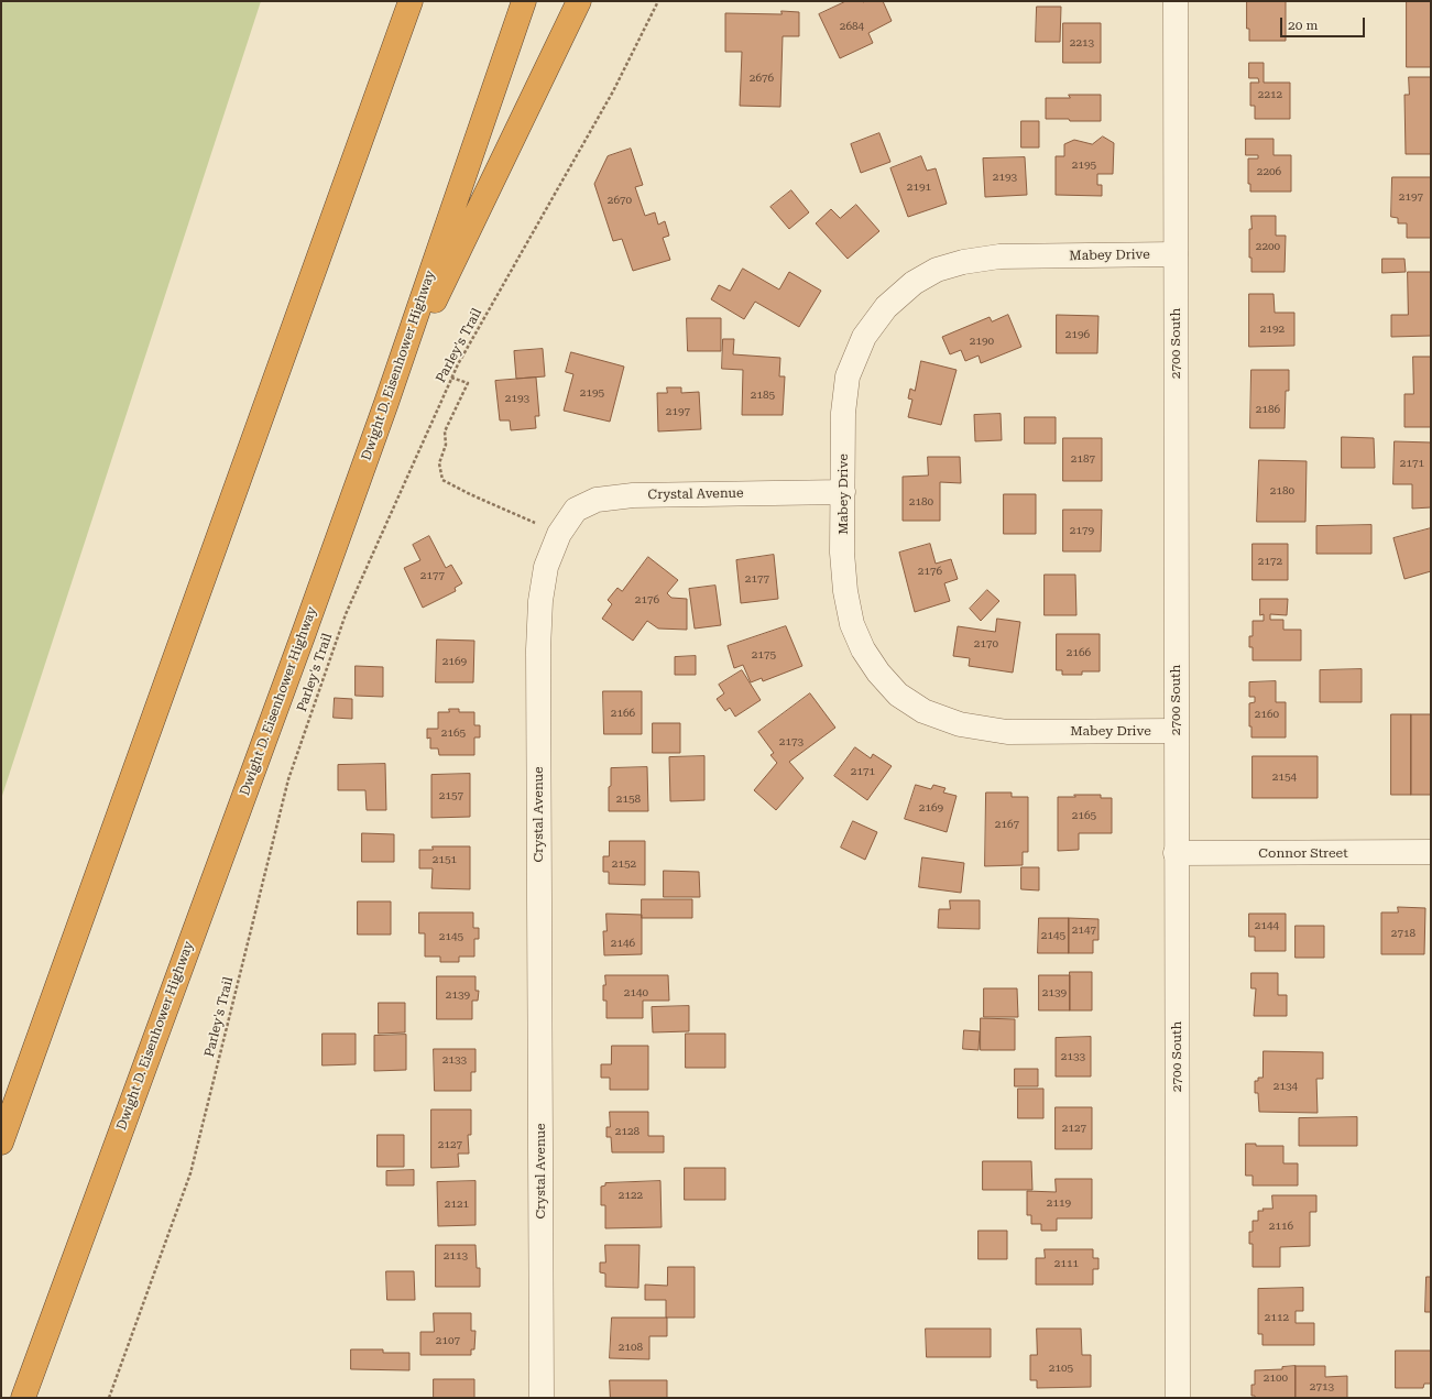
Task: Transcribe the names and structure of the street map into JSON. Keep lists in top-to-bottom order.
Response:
{
  "streets": {
    "highway": ["Dwight D. Eisenhower Highway"],
    "street": [
      "Mabey Drive",
      "2700 South",
      "Crystal Avenue",
      "Connor Street"
    ],
    "path": ["Parley's Trail"]
  },
  "crossings": [
    ["Mabey Drive", "2700 South"],
    ["Mabey Drive", "Crystal Avenue"],
    ["2700 South", "Connor Street"]
  ],
  "house_numbers": [
    "2684",
    "2213",
    "2676",
    "2212",
    "2195",
    "2206",
    "2193",
    "2191",
    "2197",
    "2670",
    "2200",
    "2192",
    "2196",
    "2190",
    "2195",
    "2185",
    "2193",
    "2186",
    "2197",
    "2187",
    "2171",
    "2180",
    "2180",
    "2179",
    "2172",
    "2176",
    "2177",
    "2177",
    "2176",
    "2170",
    "2166",
    "2175",
    "2169",
    "2166",
    "2160",
    "2165",
    "2173",
    "2171",
    "2154",
    "2157",
    "2158",
    "2169",
    "2165",
    "2167",
    "2151",
    "2152",
    "2144",
    "2147",
    "2718",
    "2145",
    "2145",
    "2146",
    "2140",
    "2139",
    "2139",
    "2133",
    "2133",
    "2134",
    "2127",
    "2128",
    "2127",
    "2122",
    "2119",
    "2121",
    "2116",
    "2113",
    "2111",
    "2112",
    "2107",
    "2108",
    "2105",
    "2100",
    "2713"
  ],
  "scale_bar": "20 m"
}
